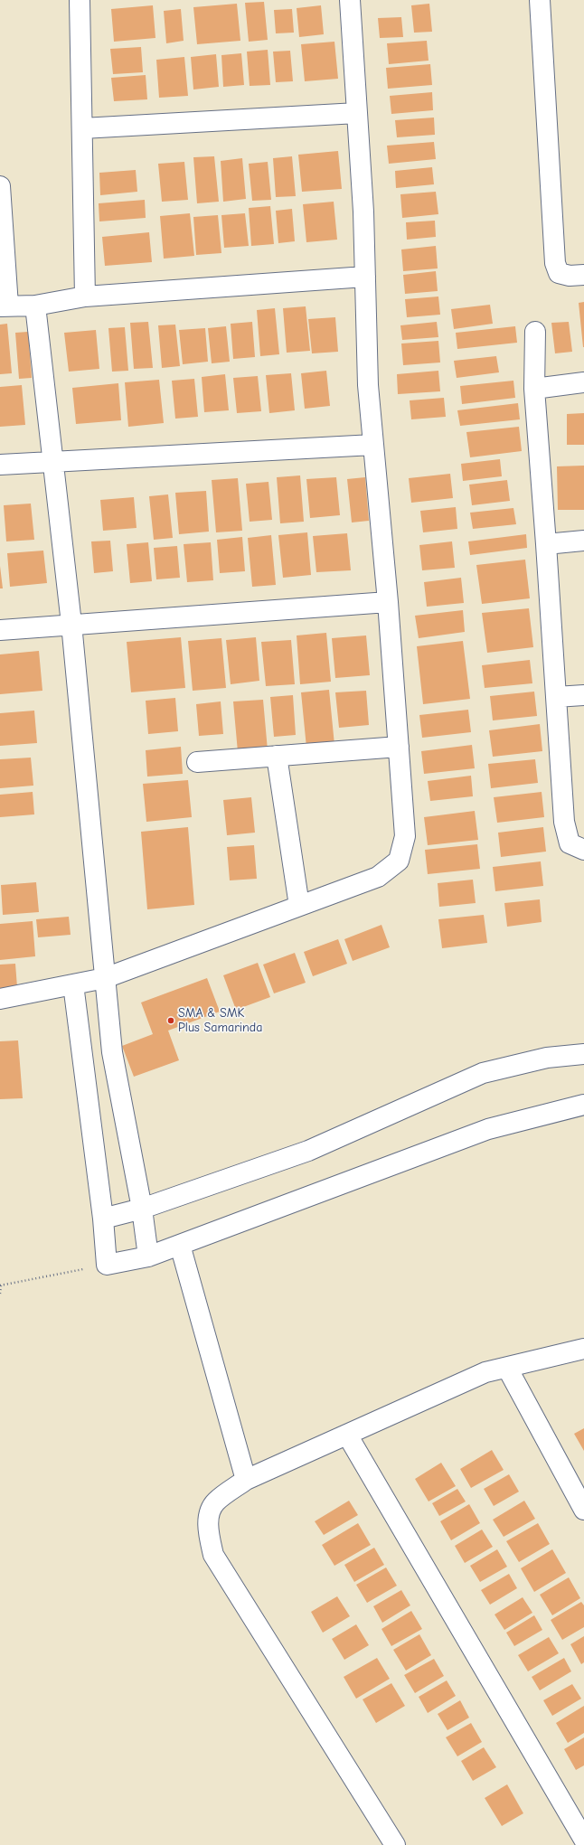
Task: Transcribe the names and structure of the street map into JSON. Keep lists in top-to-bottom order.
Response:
{
  "places": ["SMA & SMK Plus Samarinda"]
}
